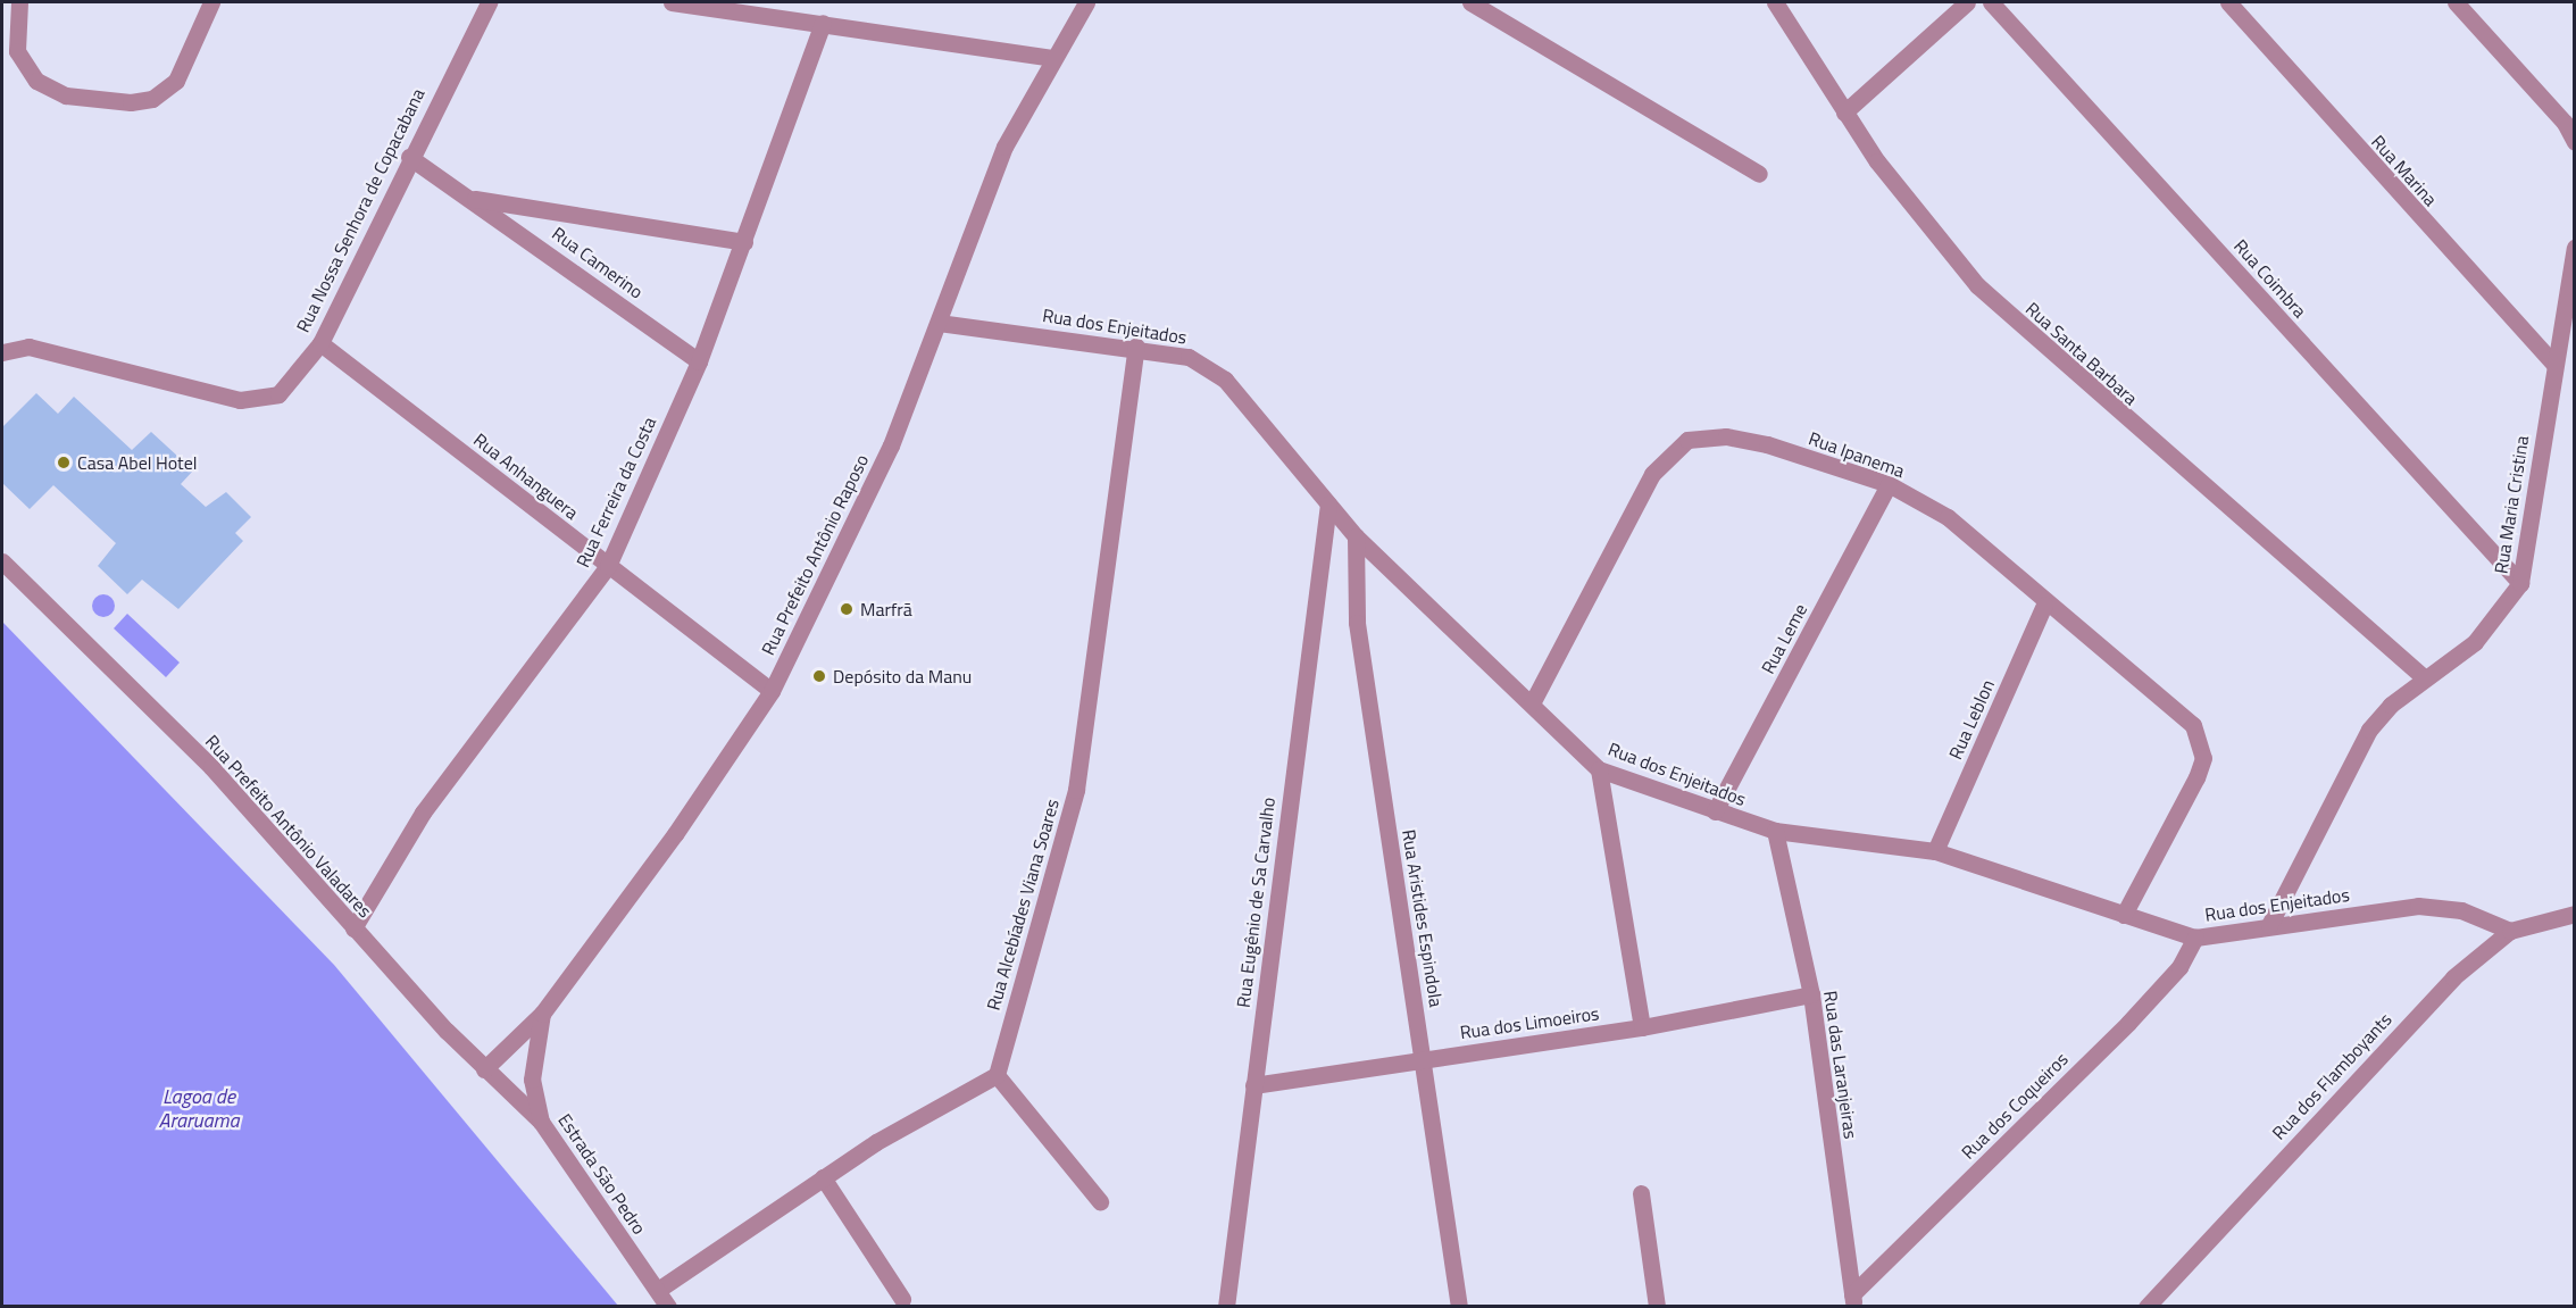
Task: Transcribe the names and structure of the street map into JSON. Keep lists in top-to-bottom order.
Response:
{
  "streets": {
    "street": [
      "Rua Marina",
      "Rua Nossa Senhora de Copacabana",
      "Rua Camerino",
      "Rua Coimbra",
      "Rua dos Enjeitados",
      "Rua Santa Barbara",
      "Rua Ipanema",
      "Rua Anhanguera",
      "Rua Ferreira da Costa",
      "Rua Maria Cristina",
      "Rua Prefeito Antônio Raposo",
      "Rua Leme",
      "Rua Leblon",
      "Rua Prefeito Antônio Valadares",
      "Rua Eugênio de Sa Carvalho",
      "Rua Alcebíades Viana Soares",
      "Rua Aristides Espindola",
      "Rua dos Limoeiros",
      "Rua das Laranjeiras",
      "Rua dos Flamboyants",
      "Rua dos Coqueiros",
      "Estrada São Pedro"
    ]
  },
  "crossings": [
    ["Rua Marina", "Rua Maria Cristina"],
    ["Rua Nossa Senhora de Copacabana", "Rua Camerino"],
    ["Rua Nossa Senhora de Copacabana", "Rua Anhanguera"],
    ["Rua Camerino", "Rua Ferreira da Costa"],
    ["Rua Coimbra", "Rua Maria Cristina"],
    ["Rua dos Enjeitados", "Rua Ipanema"],
    ["Rua dos Enjeitados", "Rua Maria Cristina"],
    ["Rua dos Enjeitados", "Rua Prefeito Antônio Raposo"],
    ["Rua dos Enjeitados", "Rua Leme"],
    ["Rua dos Enjeitados", "Rua Leblon"],
    ["Rua dos Enjeitados", "Rua Eugênio de Sa Carvalho"],
    ["Rua dos Enjeitados", "Rua Alcebíades Viana Soares"],
    ["Rua dos Enjeitados", "Rua Aristides Espindola"],
    ["Rua dos Enjeitados", "Rua das Laranjeiras"],
    ["Rua dos Enjeitados", "Rua dos Flamboyants"],
    ["Rua dos Enjeitados", "Rua dos Coqueiros"],
    ["Rua Santa Barbara", "Rua Maria Cristina"],
    ["Rua Ipanema", "Rua Leme"],
    ["Rua Ipanema", "Rua Leblon"],
    ["Rua Anhanguera", "Rua Ferreira da Costa"],
    ["Rua Anhanguera", "Rua Prefeito Antônio Raposo"],
    ["Rua Ferreira da Costa", "Rua Prefeito Antônio Valadares"],
    ["Rua Prefeito Antônio Raposo", "Rua Prefeito Antônio Valadares"],
    ["Rua Prefeito Antônio Raposo", "Estrada São Pedro"],
    ["Rua Prefeito Antônio Valadares", "Estrada São Pedro"],
    ["Rua Eugênio de Sa Carvalho", "Rua dos Limoeiros"],
    ["Rua Aristides Espindola", "Rua dos Limoeiros"],
    ["Rua dos Limoeiros", "Rua das Laranjeiras"],
    ["Rua das Laranjeiras", "Rua dos Coqueiros"]
  ],
  "water": ["Lagoa de Araruama"],
  "places": ["Casa Abel Hotel", "Marfrã", "Depósito da Manu"]
}
